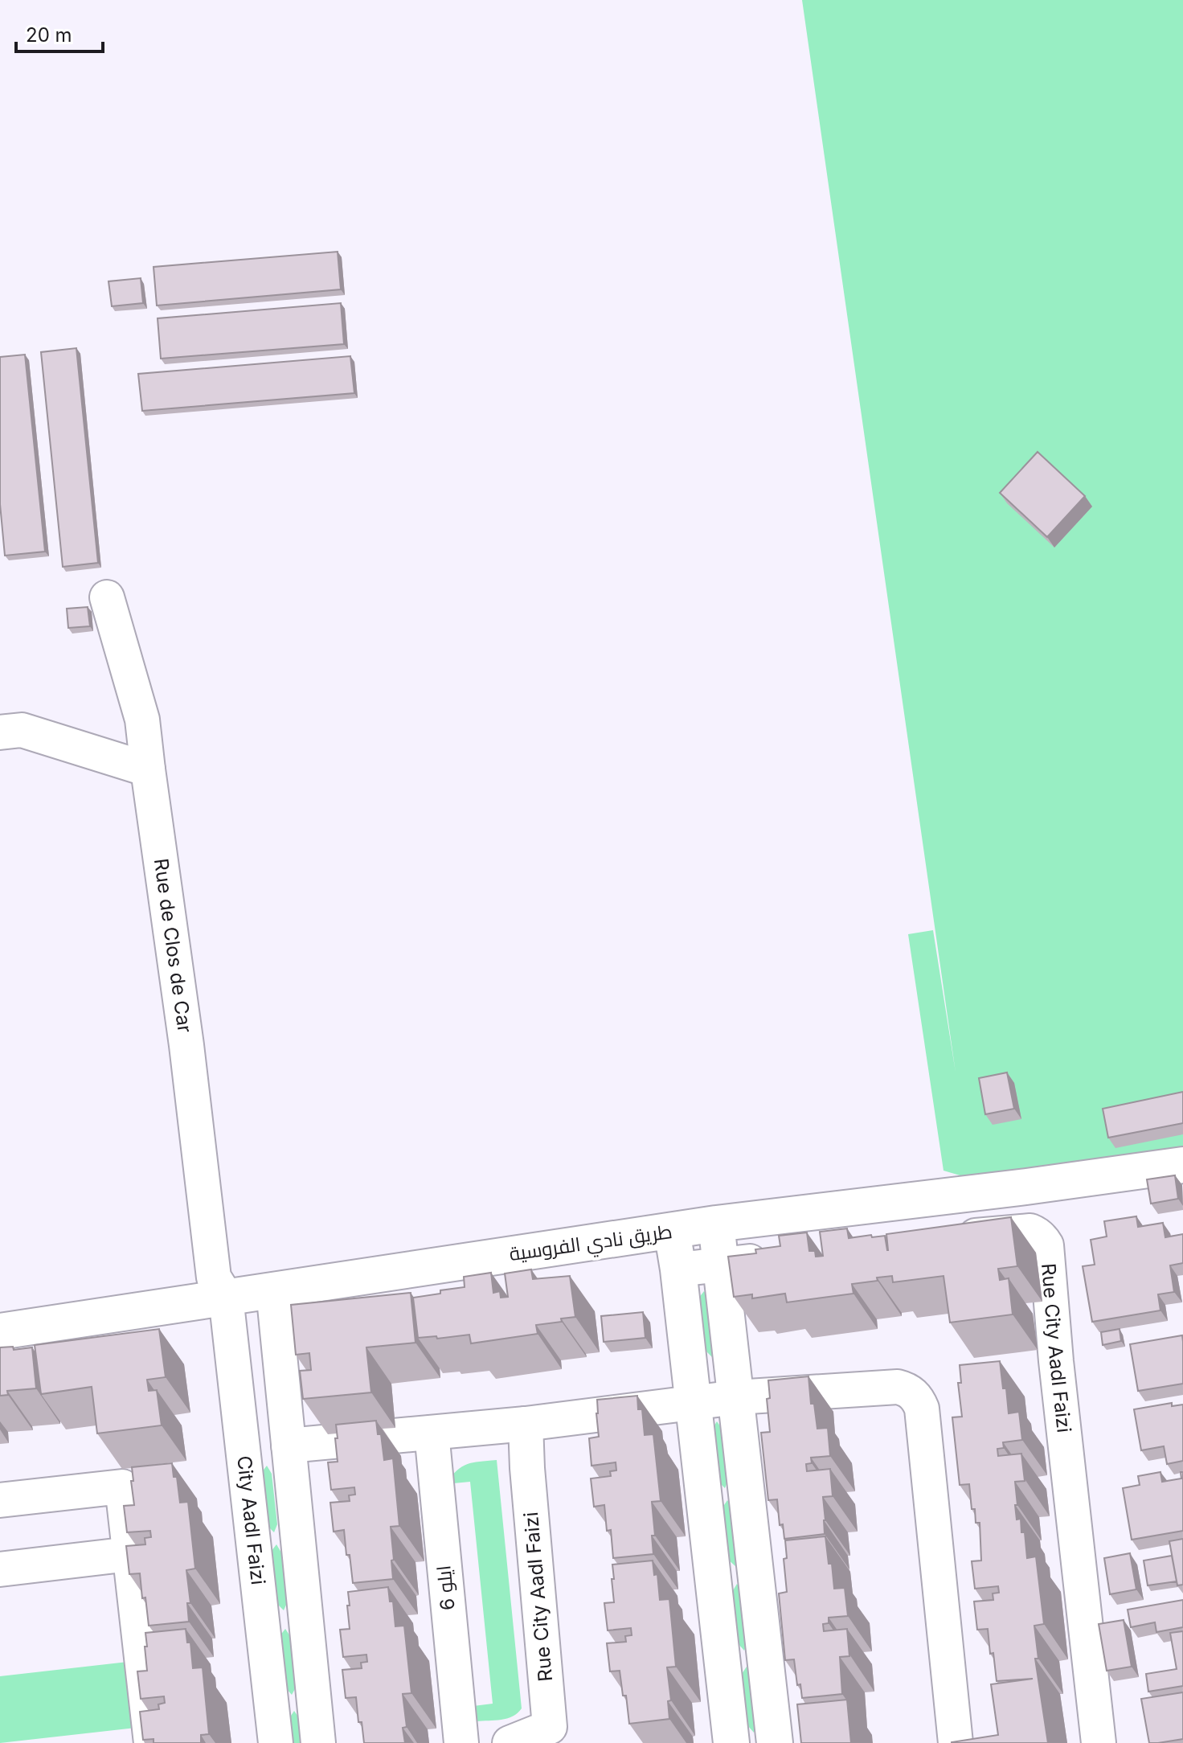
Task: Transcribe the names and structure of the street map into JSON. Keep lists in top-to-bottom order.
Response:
{
  "streets": {
    "main road": ["طريق نادي الفروسية"],
    "street": [
      "Rue de Clos de Car",
      "Rue City Aadl Faizi",
      "City Aadl Faizi",
      "ايلو 6"
    ]
  },
  "crossings": [
    ["Rue de Clos de Car", "طريق نادي الفروسية"],
    ["Rue de Clos de Car", "City Aadl Faizi"],
    ["طريق نادي الفروسية", "City Aadl Faizi"]
  ],
  "scale_bar": "20 m"
}
